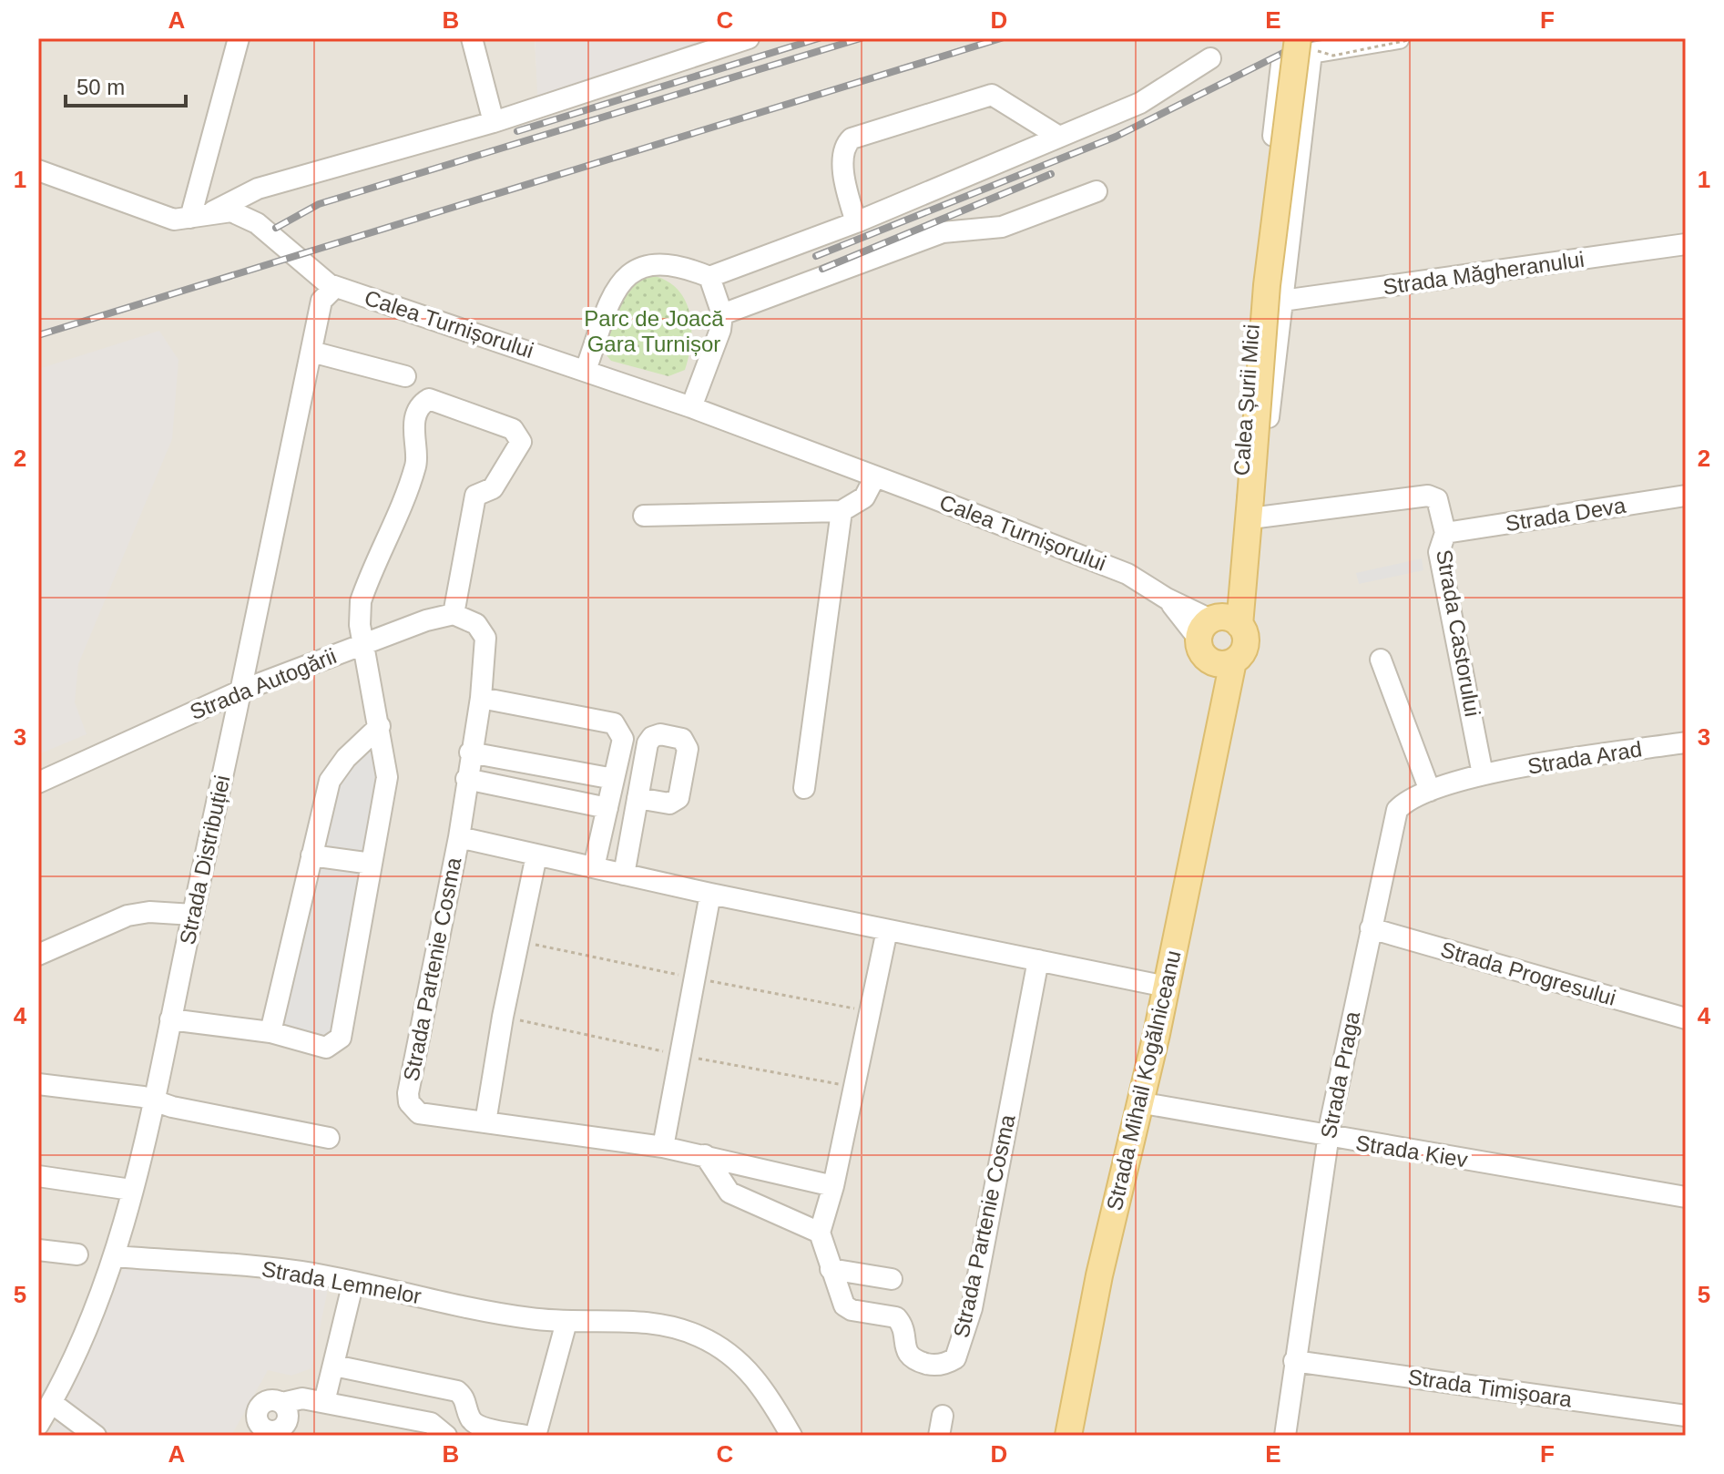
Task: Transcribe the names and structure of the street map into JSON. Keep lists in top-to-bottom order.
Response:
{
  "streets": {
    "main road": ["Calea Șurii Mici", "Strada Mihail Kogălniceanu"],
    "street": [
      "Strada Măgheranului",
      "Calea Turnișorului",
      "Strada Deva",
      "Strada Castorului",
      "Strada Autogării",
      "Strada Arad",
      "Strada Distribuției",
      "Strada Partenie Cosma",
      "Strada Progresului",
      "Strada Praga",
      "Strada Kiev",
      "Strada Lemnelor",
      "Strada Timișoara"
    ]
  },
  "crossings": [
    ["Strada Măgheranului", "Calea Șurii Mici"],
    ["Calea Turnișorului", "Calea Șurii Mici"],
    ["Calea Turnișorului", "Strada Distribuției"],
    ["Calea Turnișorului", "Strada Mihail Kogălniceanu"],
    ["Calea Șurii Mici", "Strada Castorului"],
    ["Calea Șurii Mici", "Strada Mihail Kogălniceanu"],
    ["Strada Deva", "Strada Castorului"],
    ["Strada Castorului", "Strada Arad"],
    ["Strada Castorului", "Strada Praga"],
    ["Strada Autogării", "Strada Distribuției"],
    ["Strada Autogării", "Strada Partenie Cosma"],
    ["Strada Arad", "Strada Praga"],
    ["Strada Distribuției", "Strada Lemnelor"],
    ["Strada Partenie Cosma", "Strada Mihail Kogălniceanu"],
    ["Strada Progresului", "Strada Praga"],
    ["Strada Praga", "Strada Kiev"],
    ["Strada Praga", "Strada Timișoara"],
    ["Strada Mihail Kogălniceanu", "Strada Kiev"]
  ],
  "parks": ["Parc de Joacă Gara Turnișor"],
  "scale_bar": "50 m",
  "grid": {
    "columns": [
      "A",
      "B",
      "C",
      "D",
      "E",
      "F"
    ],
    "rows": [
      "1",
      "2",
      "3",
      "4",
      "5"
    ]
  }
}
